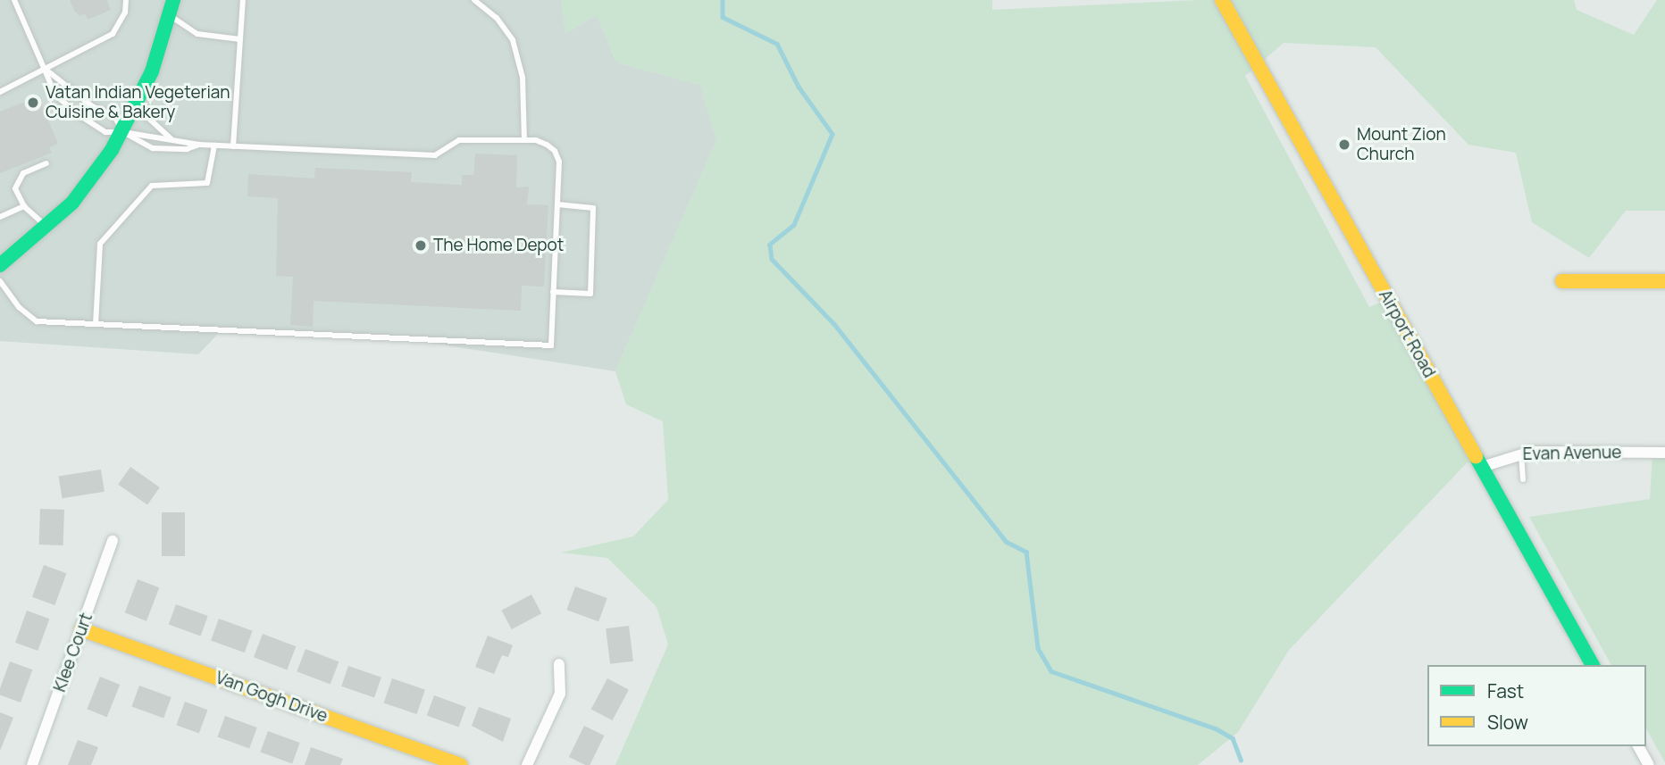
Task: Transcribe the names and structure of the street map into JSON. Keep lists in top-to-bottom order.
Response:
{
  "streets": {
    "street": [
      "Airport Road",
      "Evan Avenue",
      "Klee Court",
      "Van Gogh Drive"
    ]
  },
  "crossings": [
    ["Airport Road", "Evan Avenue"],
    ["Klee Court", "Van Gogh Drive"]
  ],
  "places": ["Vatan Indian Vegeterian Cuisine & Bakery", "Mount Zion Church", "The Home Depot"],
  "legend": ["Fast", "Slow"]
}
